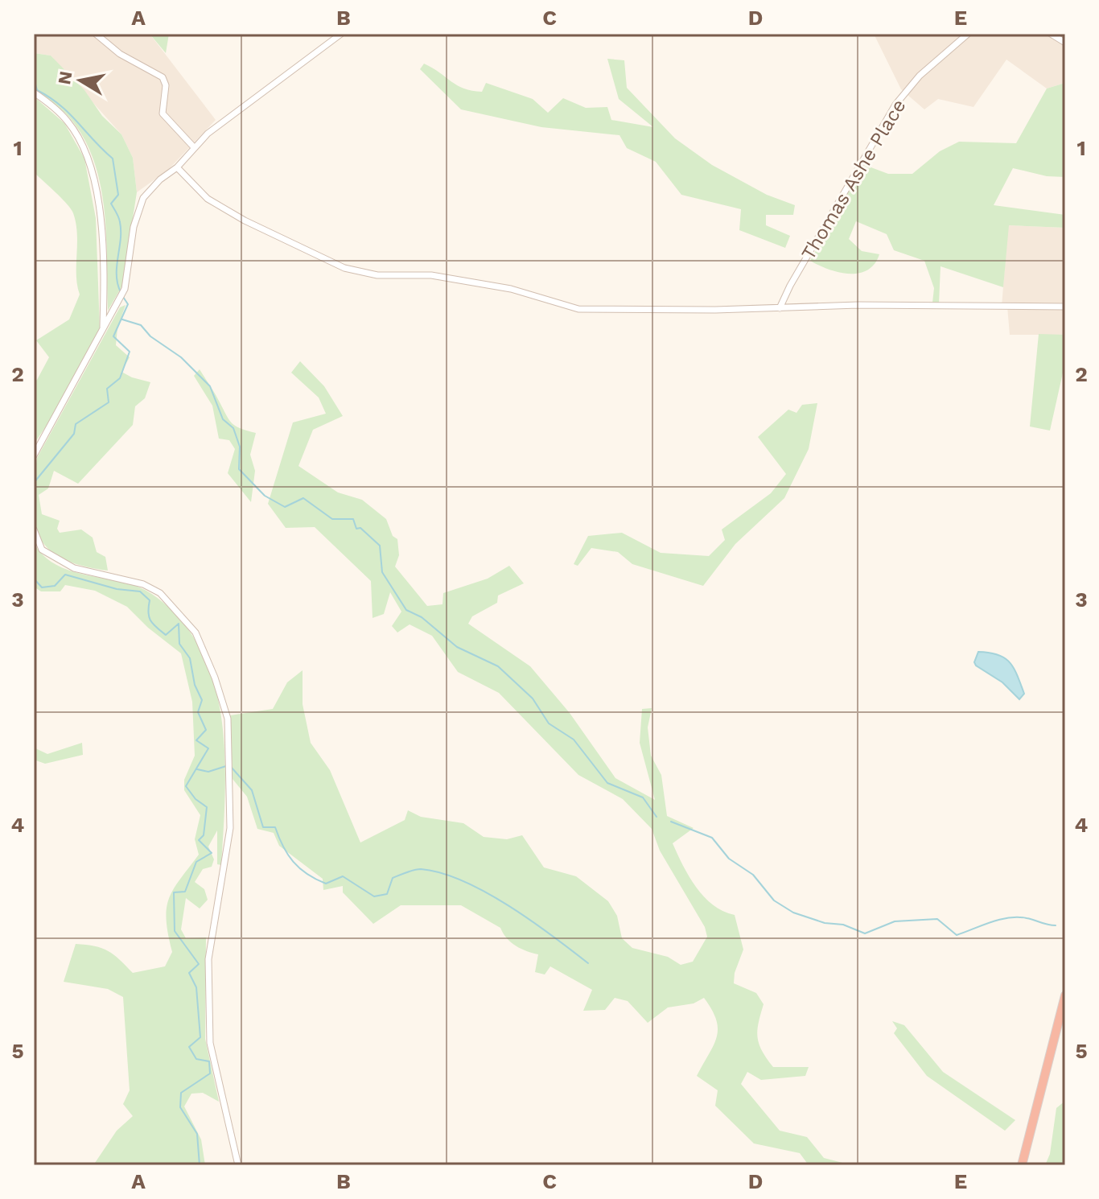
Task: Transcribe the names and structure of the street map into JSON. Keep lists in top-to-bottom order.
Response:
{
  "streets": {
    "street": ["Thomas Ashe Place"]
  },
  "north": "left",
  "grid": {
    "columns": [
      "A",
      "B",
      "C",
      "D",
      "E"
    ],
    "rows": [
      "1",
      "2",
      "3",
      "4",
      "5"
    ]
  }
}
